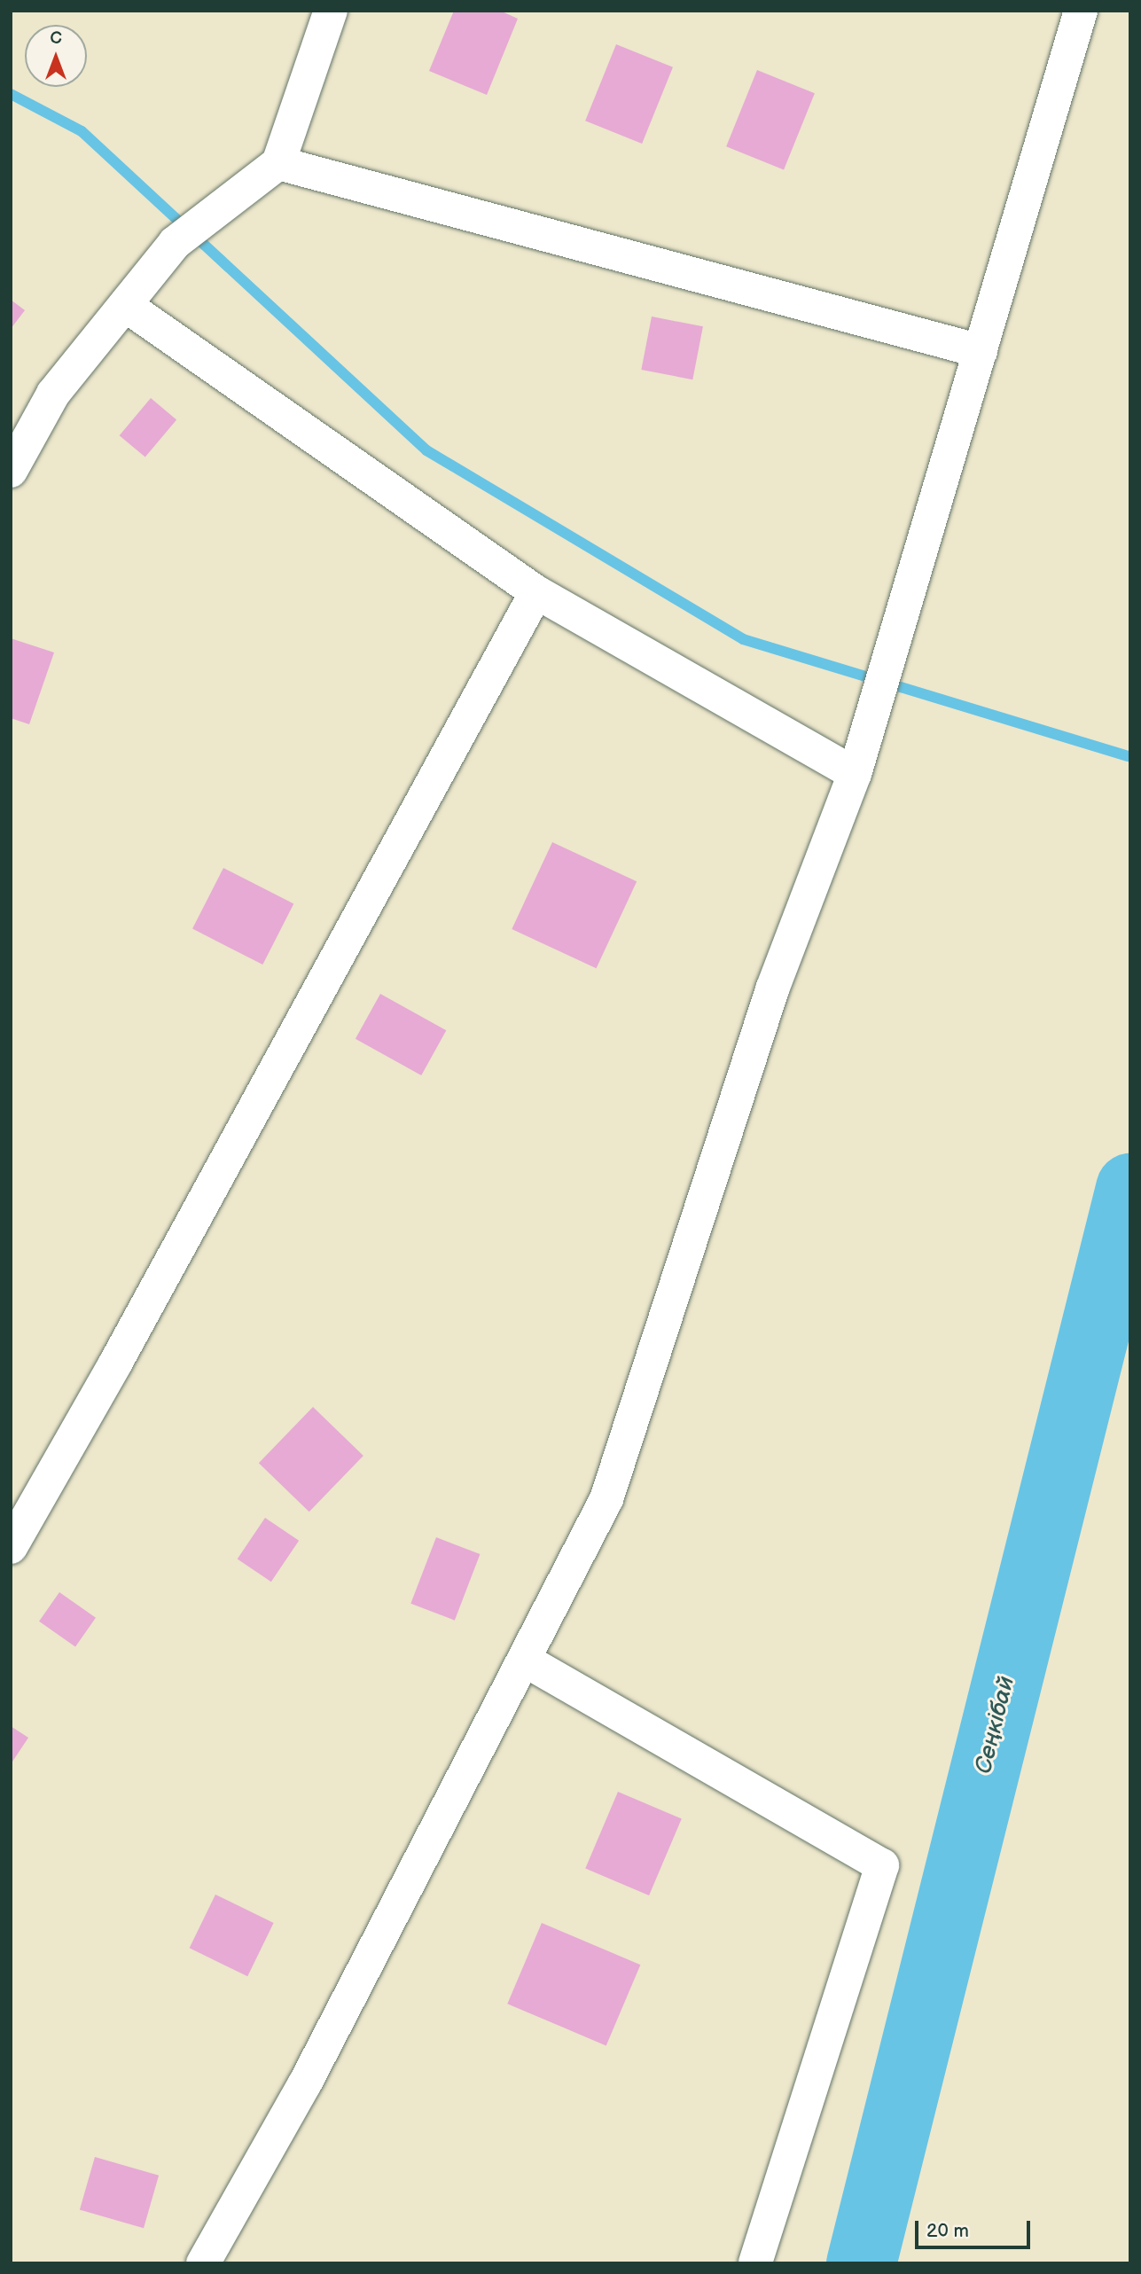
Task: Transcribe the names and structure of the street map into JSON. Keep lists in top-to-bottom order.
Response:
{
  "water": ["Сеңкібай"],
  "scale_bar": "20 m",
  "north": "top"
}
